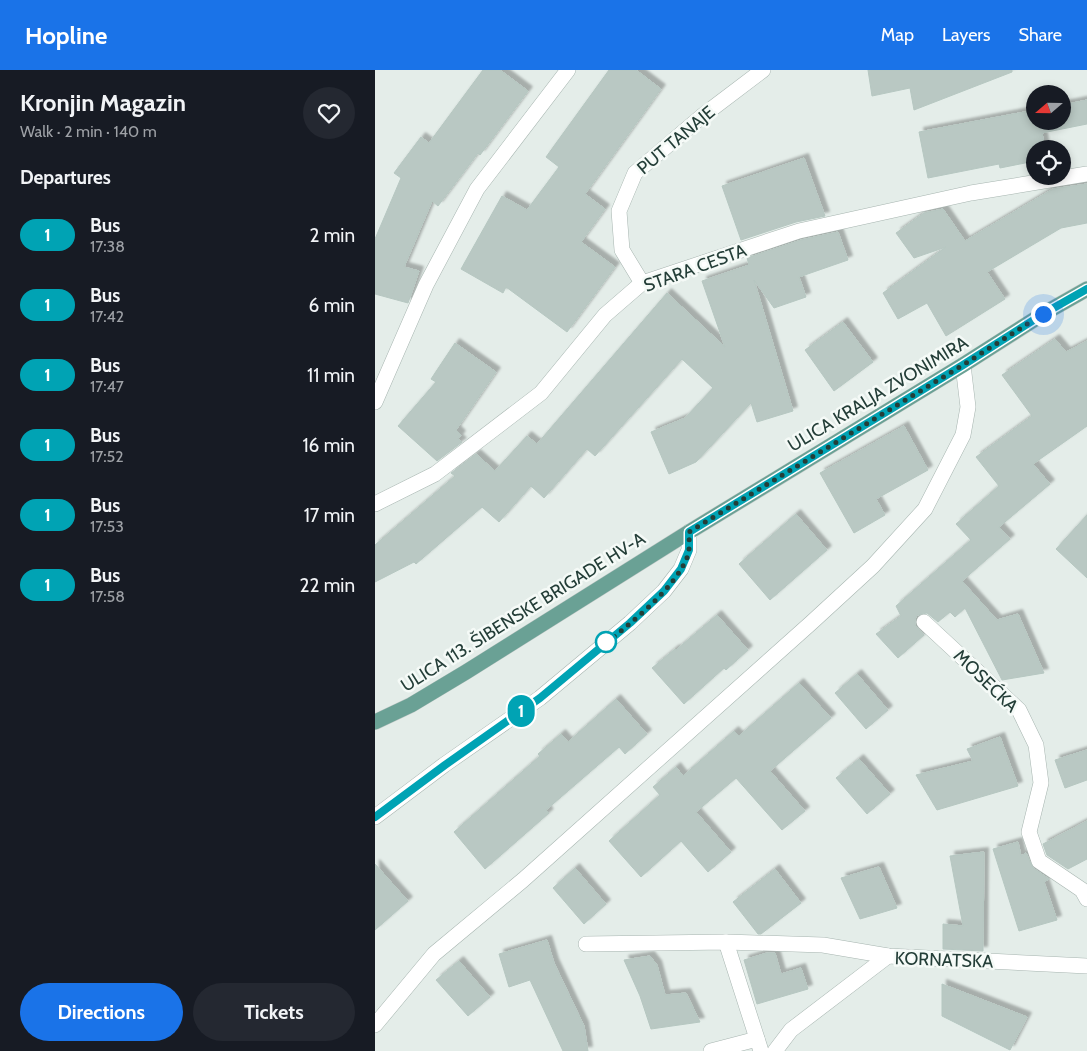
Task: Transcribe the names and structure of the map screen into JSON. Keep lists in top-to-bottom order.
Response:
{
  "streets": {
    "main road": ["ULICA KRALJA ZVONIMIRA", "ULICA 113. ŠIBENSKE BRIGADE HV-A"],
    "street": [
      "PUT TANAJE",
      "STARA CESTA",
      "MOSEĆKA",
      "KORNATSKA"
    ]
  },
  "crossings": [
    ["PUT TANAJE", "STARA CESTA"],
    ["ULICA KRALJA ZVONIMIRA", "ULICA 113. ŠIBENSKE BRIGADE HV-A"]
  ],
  "lines": ["bus line 1"],
  "north": "left",
  "page": {
    "header": "Hopline",
    "nav": ["Map", "Layers", "Share"],
    "heading": [
      ["Kronjin Magazin", "Walk · 2 min · 140 m"],
      "Departures"
    ],
    "on_map": "1",
    "list": [
      {
        "mark": "1",
        "name": "Bus",
        "note": "17:38",
        "value": "2 min"
      },
      {
        "mark": "1",
        "name": "Bus",
        "note": "17:42",
        "value": "6 min"
      },
      {
        "mark": "1",
        "name": "Bus",
        "note": "17:47",
        "value": "11 min"
      },
      {
        "mark": "1",
        "name": "Bus",
        "note": "17:52",
        "value": "16 min"
      },
      {
        "mark": "1",
        "name": "Bus",
        "note": "17:53",
        "value": "17 min"
      },
      {
        "mark": "1",
        "name": "Bus",
        "note": "17:58",
        "value": "22 min"
      }
    ],
    "buttons": ["Directions", "Tickets"]
  }
}
